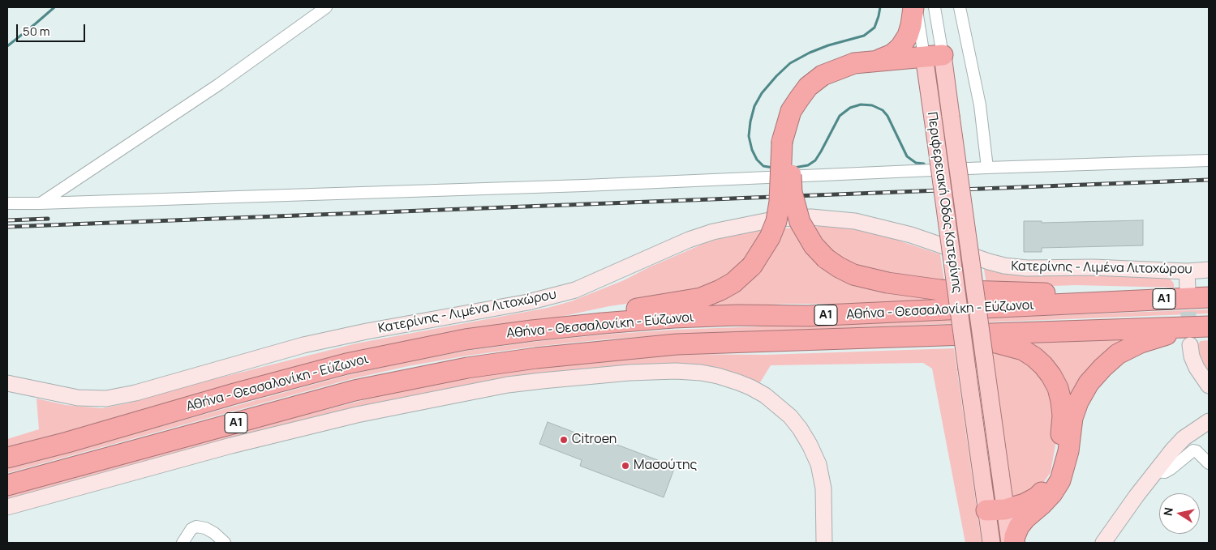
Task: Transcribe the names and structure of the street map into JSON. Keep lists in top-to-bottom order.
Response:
{
  "streets": {
    "highway": ["Α1", "Αθήνα - Θεσσαλονίκη - Εύζωνοι"],
    "main road": ["Περιφερειακή Οδός Κατερίνης", "Κατερίνης - Λιμένα Λιτοχώρου"]
  },
  "places": ["Citroen", "Μασούτης"],
  "scale_bar": "50 m",
  "north": "left"
}
